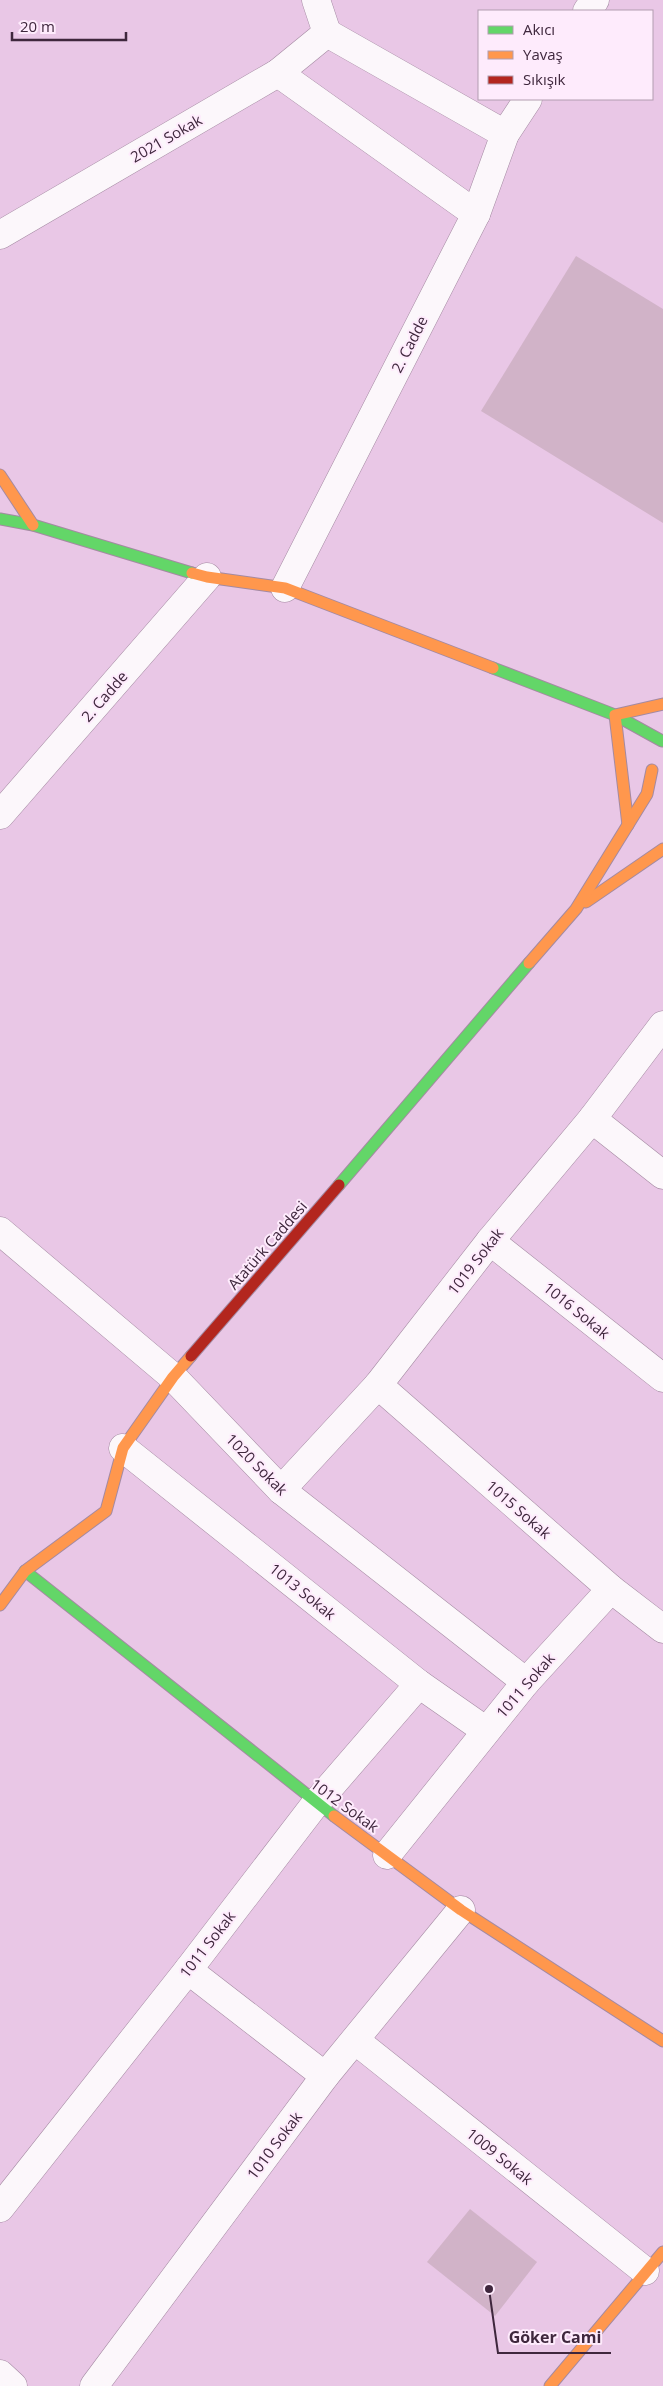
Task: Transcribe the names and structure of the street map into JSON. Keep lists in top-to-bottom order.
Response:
{
  "streets": {
    "street": [
      "2021 Sokak",
      "2. Cadde",
      "Atatürk Caddesi",
      "1019 Sokak",
      "1016 Sokak",
      "1020 Sokak",
      "1015 Sokak",
      "1013 Sokak",
      "1011 Sokak",
      "1012 Sokak",
      "1010 Sokak",
      "1009 Sokak"
    ]
  },
  "crossings": [
    ["Atatürk Caddesi", "1020 Sokak"],
    ["Atatürk Caddesi", "1013 Sokak"],
    ["Atatürk Caddesi", "1012 Sokak"],
    ["1019 Sokak", "1016 Sokak"],
    ["1019 Sokak", "1020 Sokak"],
    ["1019 Sokak", "1015 Sokak"],
    ["1020 Sokak", "1011 Sokak"],
    ["1015 Sokak", "1011 Sokak"],
    ["1013 Sokak", "1011 Sokak"],
    ["1011 Sokak", "1012 Sokak"],
    ["1012 Sokak", "1010 Sokak"],
    ["1010 Sokak", "1009 Sokak"]
  ],
  "places": ["Göker Cami"],
  "legend": ["Akıcı", "Yavaş", "Sıkışık"],
  "scale_bar": "20 m"
}
